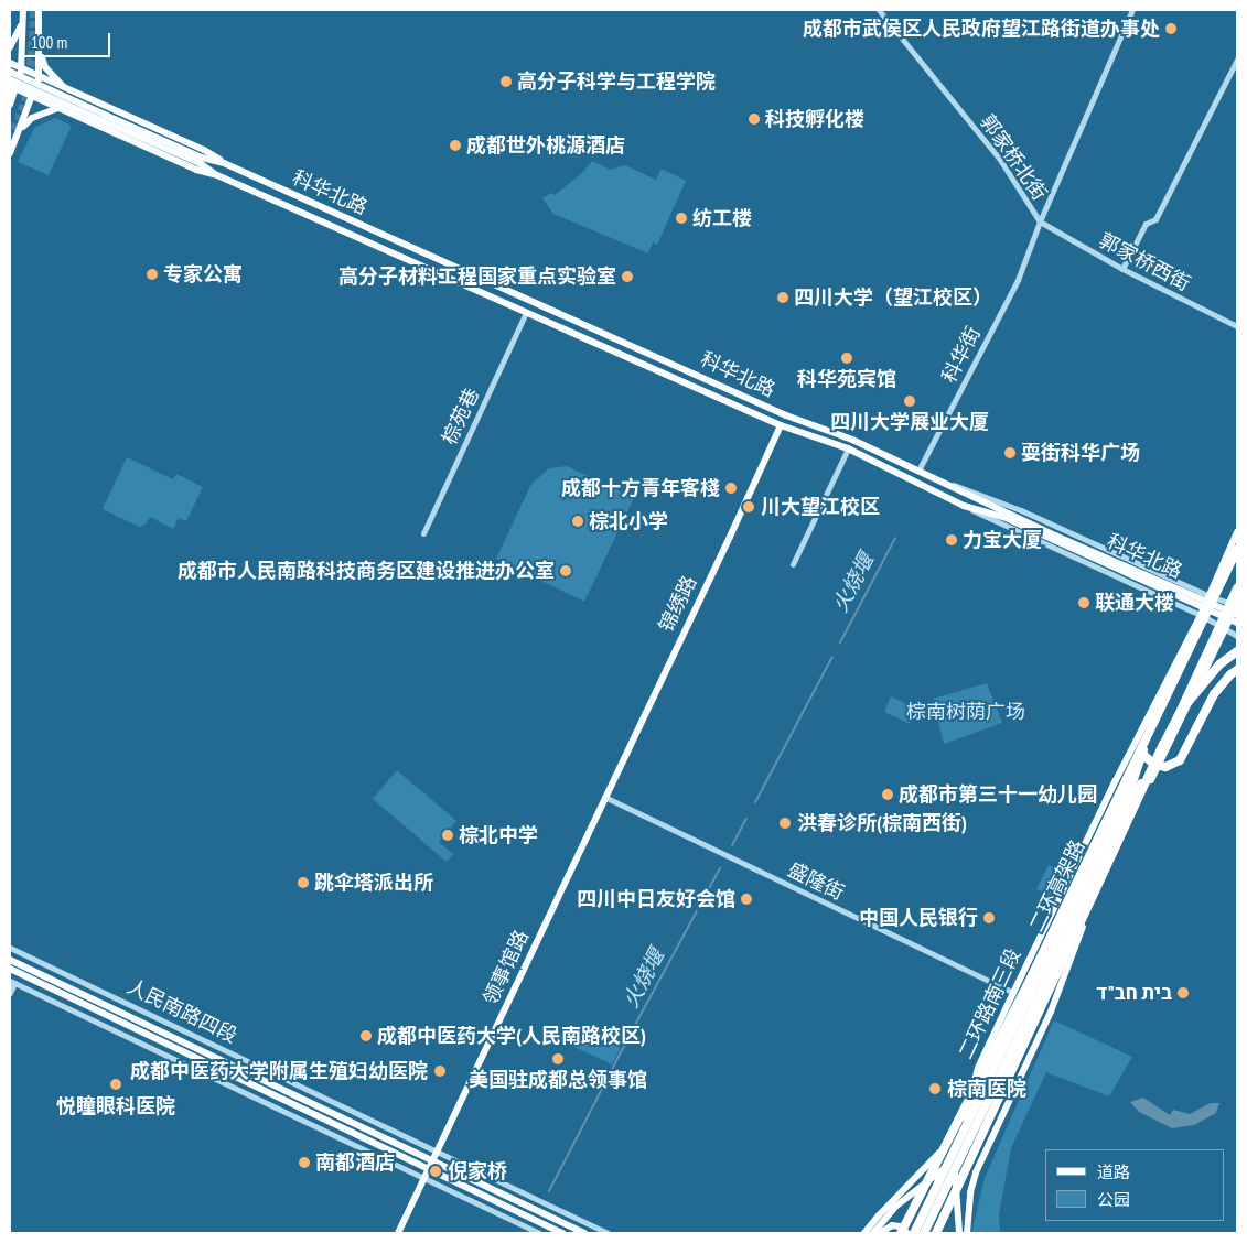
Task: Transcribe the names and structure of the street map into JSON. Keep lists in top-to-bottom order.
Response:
{
  "streets": {
    "highway": ["二环高架路"],
    "main road": [
      "科华北路",
      "锦绣路",
      "领事馆路",
      "二环路南三段",
      "人民南路四段"
    ],
    "street": [
      "郭家桥北街",
      "郭家桥西街",
      "科华街",
      "棕苑巷",
      "盛隆街"
    ]
  },
  "crossings": [
    ["郭家桥北街", "郭家桥西街"],
    ["郭家桥北街", "科华街"],
    ["科华北路", "科华街"],
    ["科华北路", "棕苑巷"],
    ["科华北路", "锦绣路"],
    ["郭家桥西街", "科华街"],
    ["锦绣路", "盛隆街"],
    ["锦绣路", "领事馆路"],
    ["盛隆街", "领事馆路"],
    ["盛隆街", "二环路南三段"],
    ["领事馆路", "人民南路四段"]
  ],
  "water": ["火烧堰"],
  "parks": ["棕南树荫广场"],
  "places": [
    "成都市武侯区人民政府望江路街道办事处",
    "高分子科学与工程学院",
    "科技孵化楼",
    "成都世外桃源酒店",
    "纺工楼",
    "专家公寓",
    "高分子材料工程国家重点实验室",
    "四川大学（望江校区）",
    "科华苑宾馆",
    "四川大学展业大厦",
    "耍街科华广场",
    "成都十方青年客棧",
    "川大望江校区",
    "棕北小学",
    "力宝大厦",
    "成都市人民南路科技商务区建设推进办公室",
    "联通大楼",
    "成都市第三十一幼儿园",
    "洪春诊所(棕南西街)",
    "棕北中学",
    "跳伞塔派出所",
    "四川中日友好会馆",
    "中国人民银行",
    "בית חב\"ד",
    "成都中医药大学(人民南路校区)",
    "美国驻成都总领事馆",
    "成都中医药大学附属生殖妇幼医院",
    "悦瞳眼科医院",
    "棕南医院",
    "南都酒店",
    "倪家桥"
  ],
  "legend": ["道路", "公园"],
  "scale_bar": "100 m"
}
